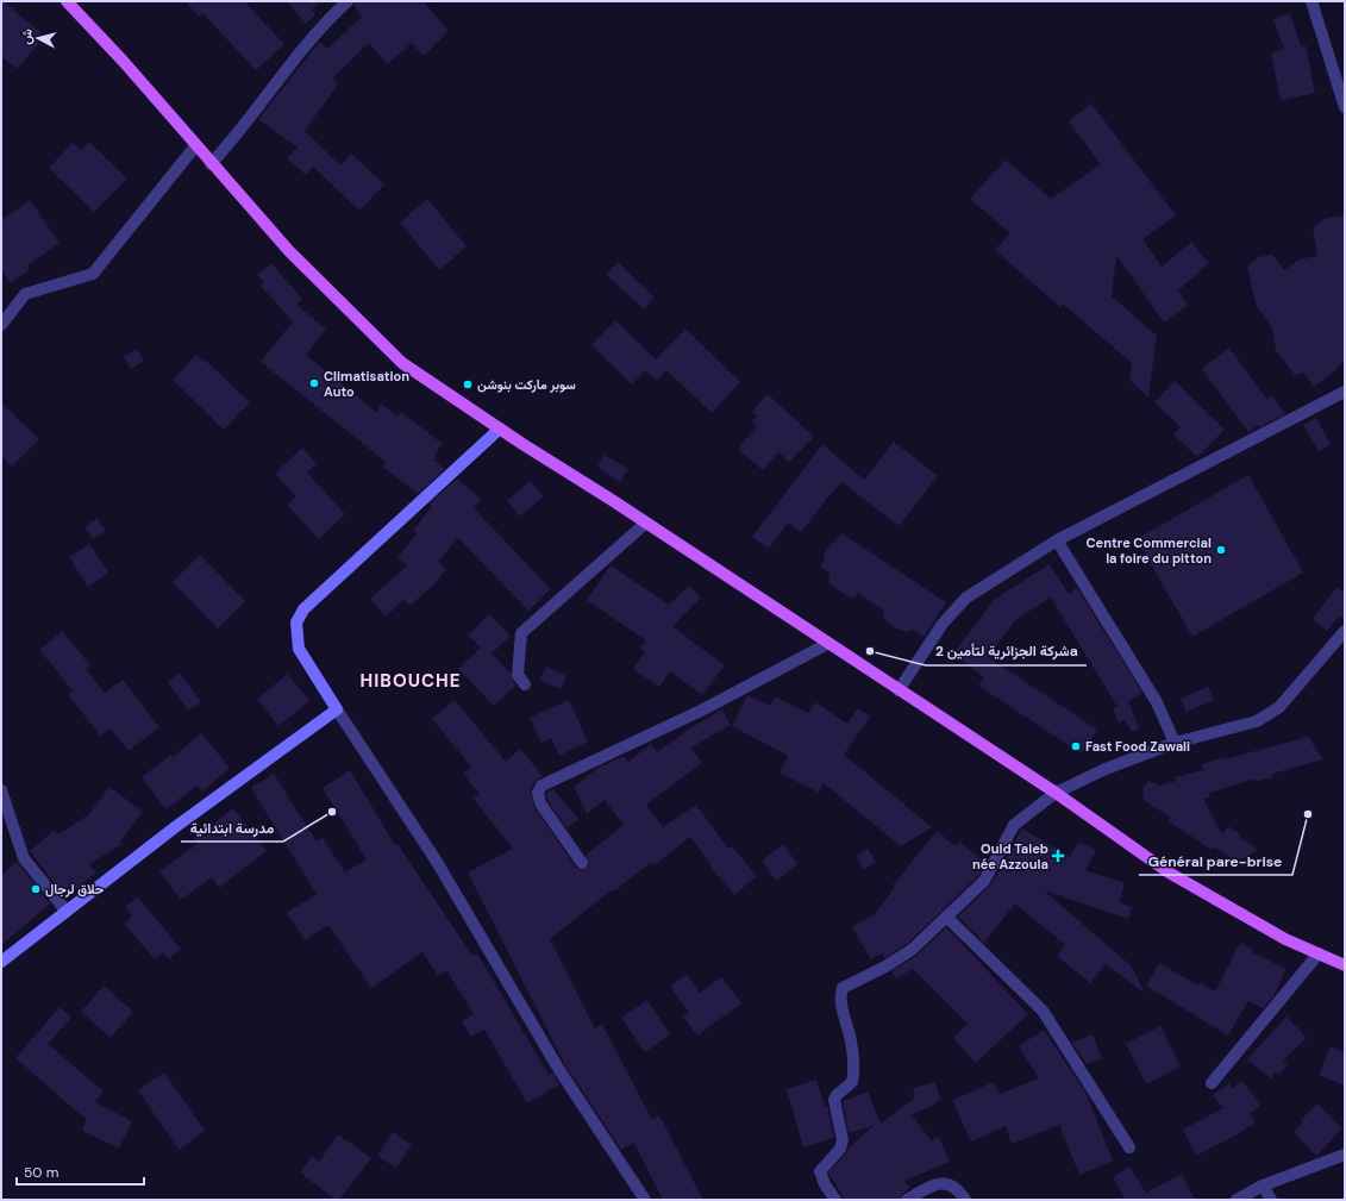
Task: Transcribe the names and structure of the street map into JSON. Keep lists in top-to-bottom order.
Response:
{
  "districts": ["HIBOUCHE"],
  "places": {
    "other": [
      "Climatisation Auto",
      "سوبر ماركت بنوشن",
      "Centre Commercial la foire du pitton",
      "شركة الجزائرية لتأمين 2a",
      "Fast Food Zawali",
      "مدرسة ابتدائية",
      "Général pare-brise",
      "حلاق لرجال"
    ],
    "health": ["Ould Taleb née Azzoula"]
  },
  "scale_bar": "50 m",
  "north": "left"
}
